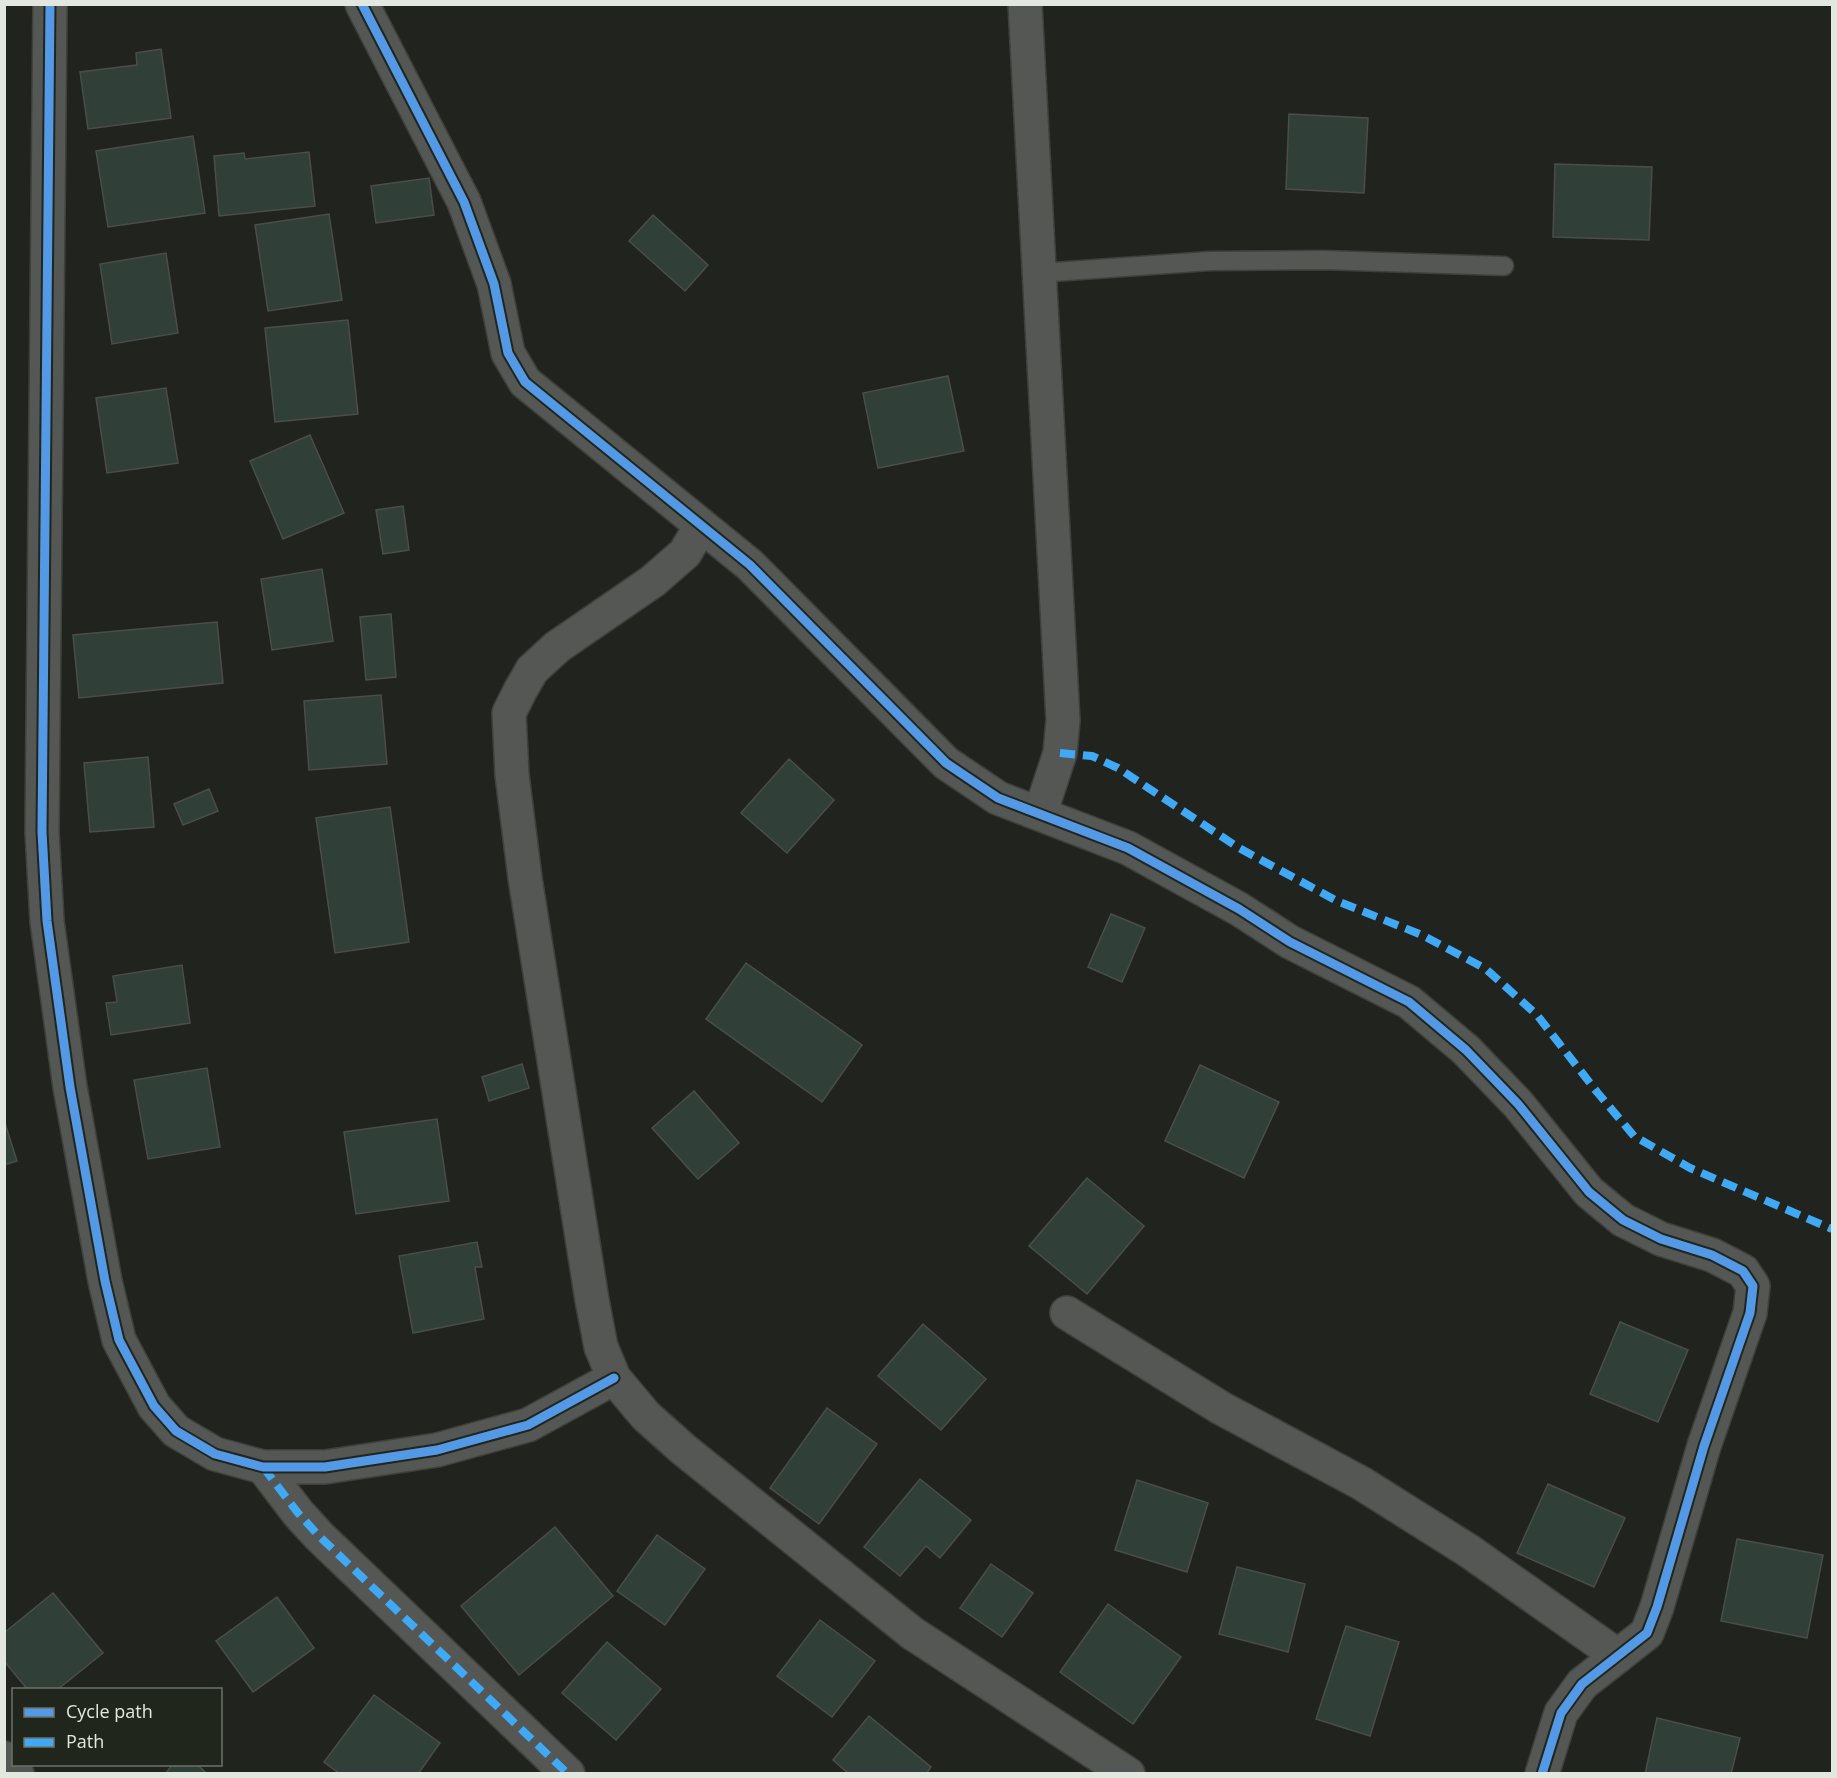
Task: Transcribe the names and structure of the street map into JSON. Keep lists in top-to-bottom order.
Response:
{
  "legend": ["Cycle path", "Path"]
}
